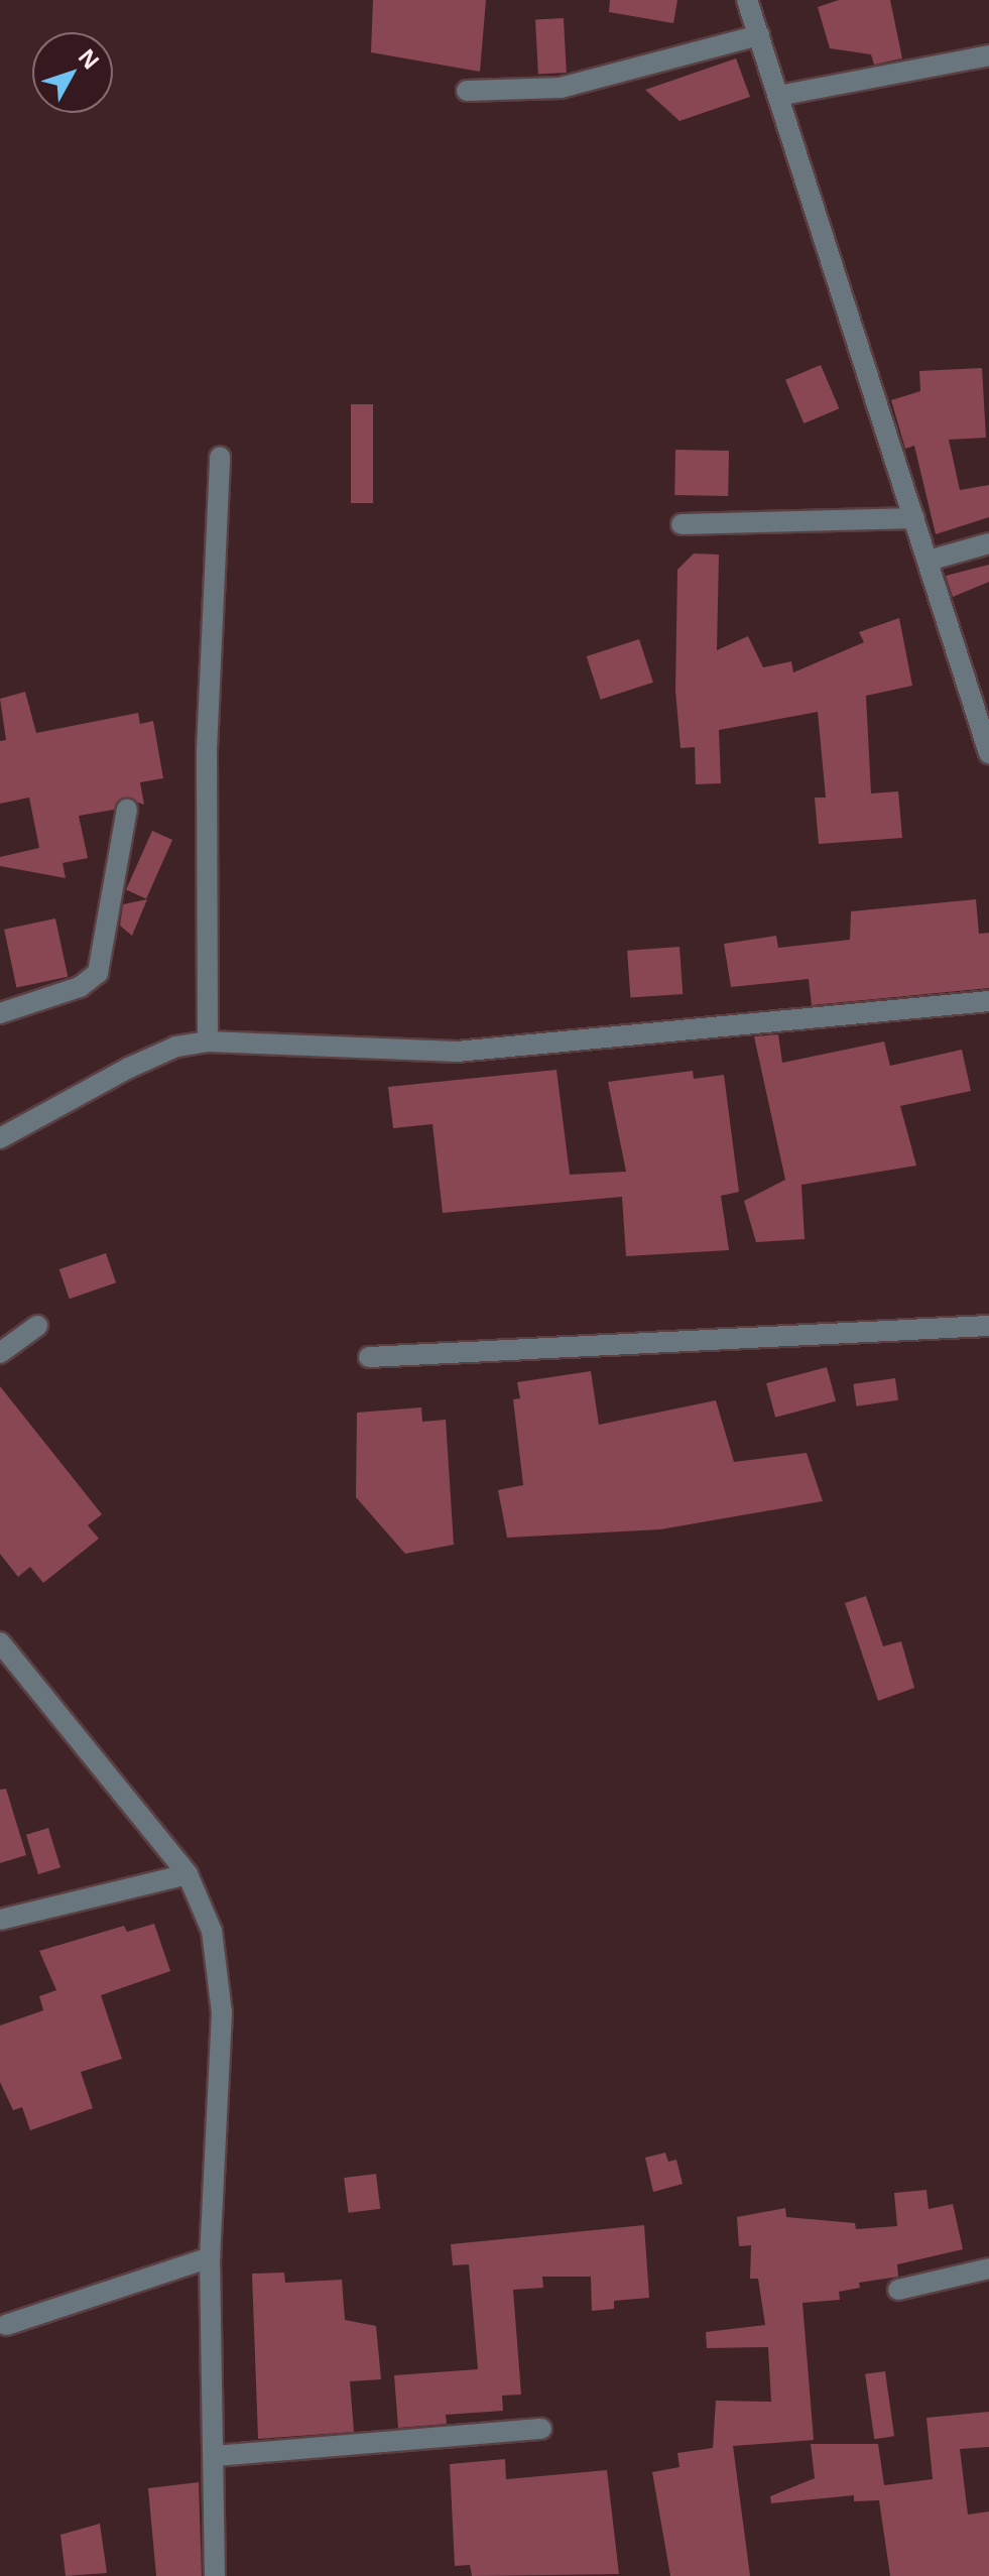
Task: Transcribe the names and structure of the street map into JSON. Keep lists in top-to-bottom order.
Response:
{
  "north": "top right"
}
